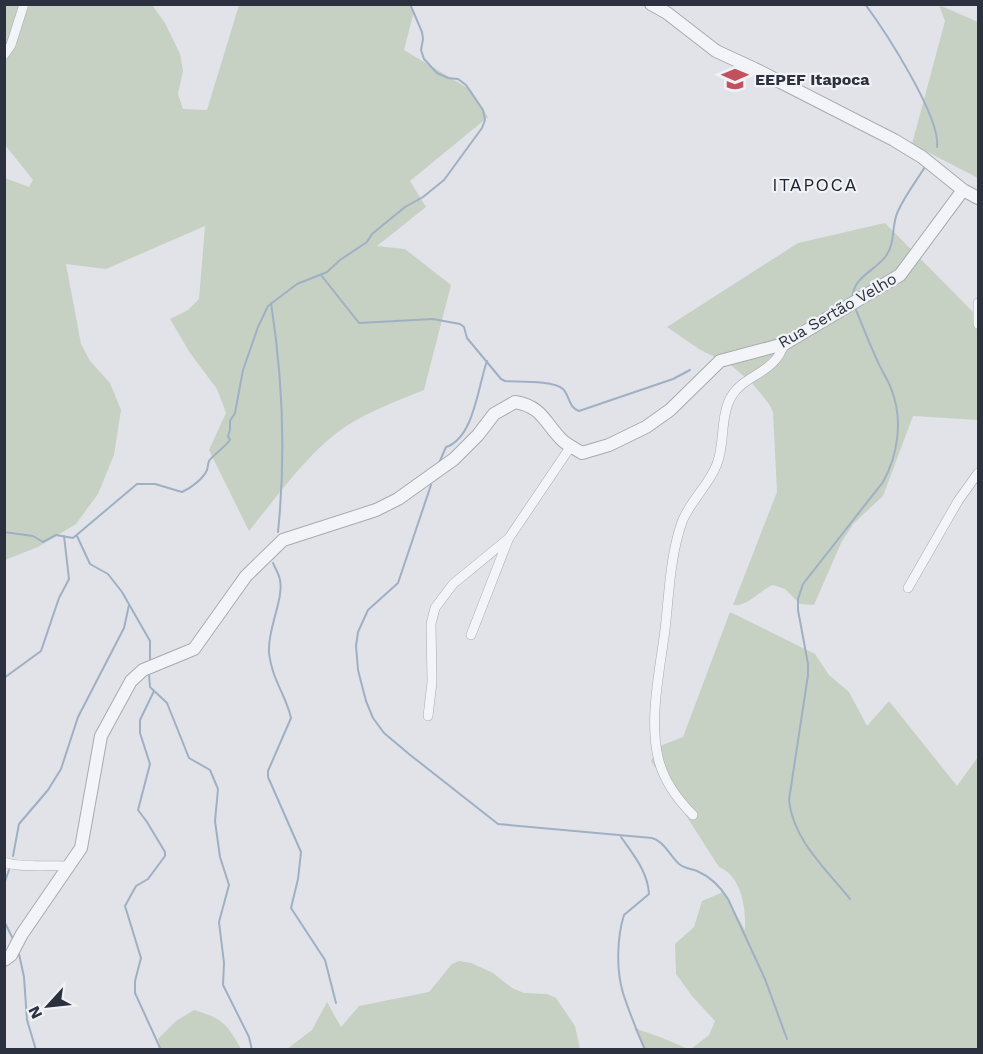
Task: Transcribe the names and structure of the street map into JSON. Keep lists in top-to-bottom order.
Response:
{
  "streets": {
    "street": ["Rua Sertão Velho"]
  },
  "districts": ["ITAPOCA"],
  "places": {
    "school or university": ["EEPEF Itapoca"]
  },
  "north": "bottom left"
}
